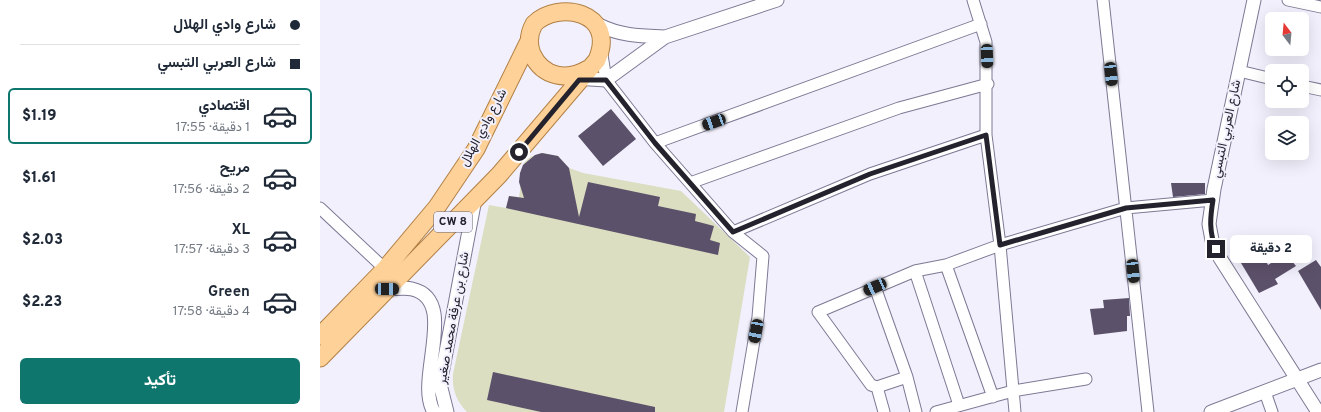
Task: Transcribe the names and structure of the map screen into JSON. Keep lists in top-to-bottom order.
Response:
{
  "streets": {
    "main road": ["شارع وادي الهلال", "CW 8"],
    "street": ["شارع العربي التبسي", "شارع بن عرفة محمد صغير"]
  },
  "crossings": [
    ["شارع وادي الهلال", "CW 8"],
    ["CW 8", "شارع بن عرفة محمد صغير"]
  ],
  "north": "top",
  "page": {
    "banner": ["شارع وادي الهلال", "شارع العربي التبسي"],
    "list": [
      {
        "name": "اقتصادي",
        "note": "1 دقيقة · 17:55",
        "value": "$1.19"
      },
      {
        "name": "مريح",
        "note": "2 دقيقة · 17:56",
        "value": "$1.61"
      },
      {
        "name": "XL",
        "note": "3 دقيقة · 17:57",
        "value": "$2.03"
      },
      {
        "name": "Green",
        "note": "4 دقيقة · 17:58",
        "value": "$2.23"
      }
    ],
    "bubble": "2 دقيقة",
    "buttons": "تأكيد"
  }
}
